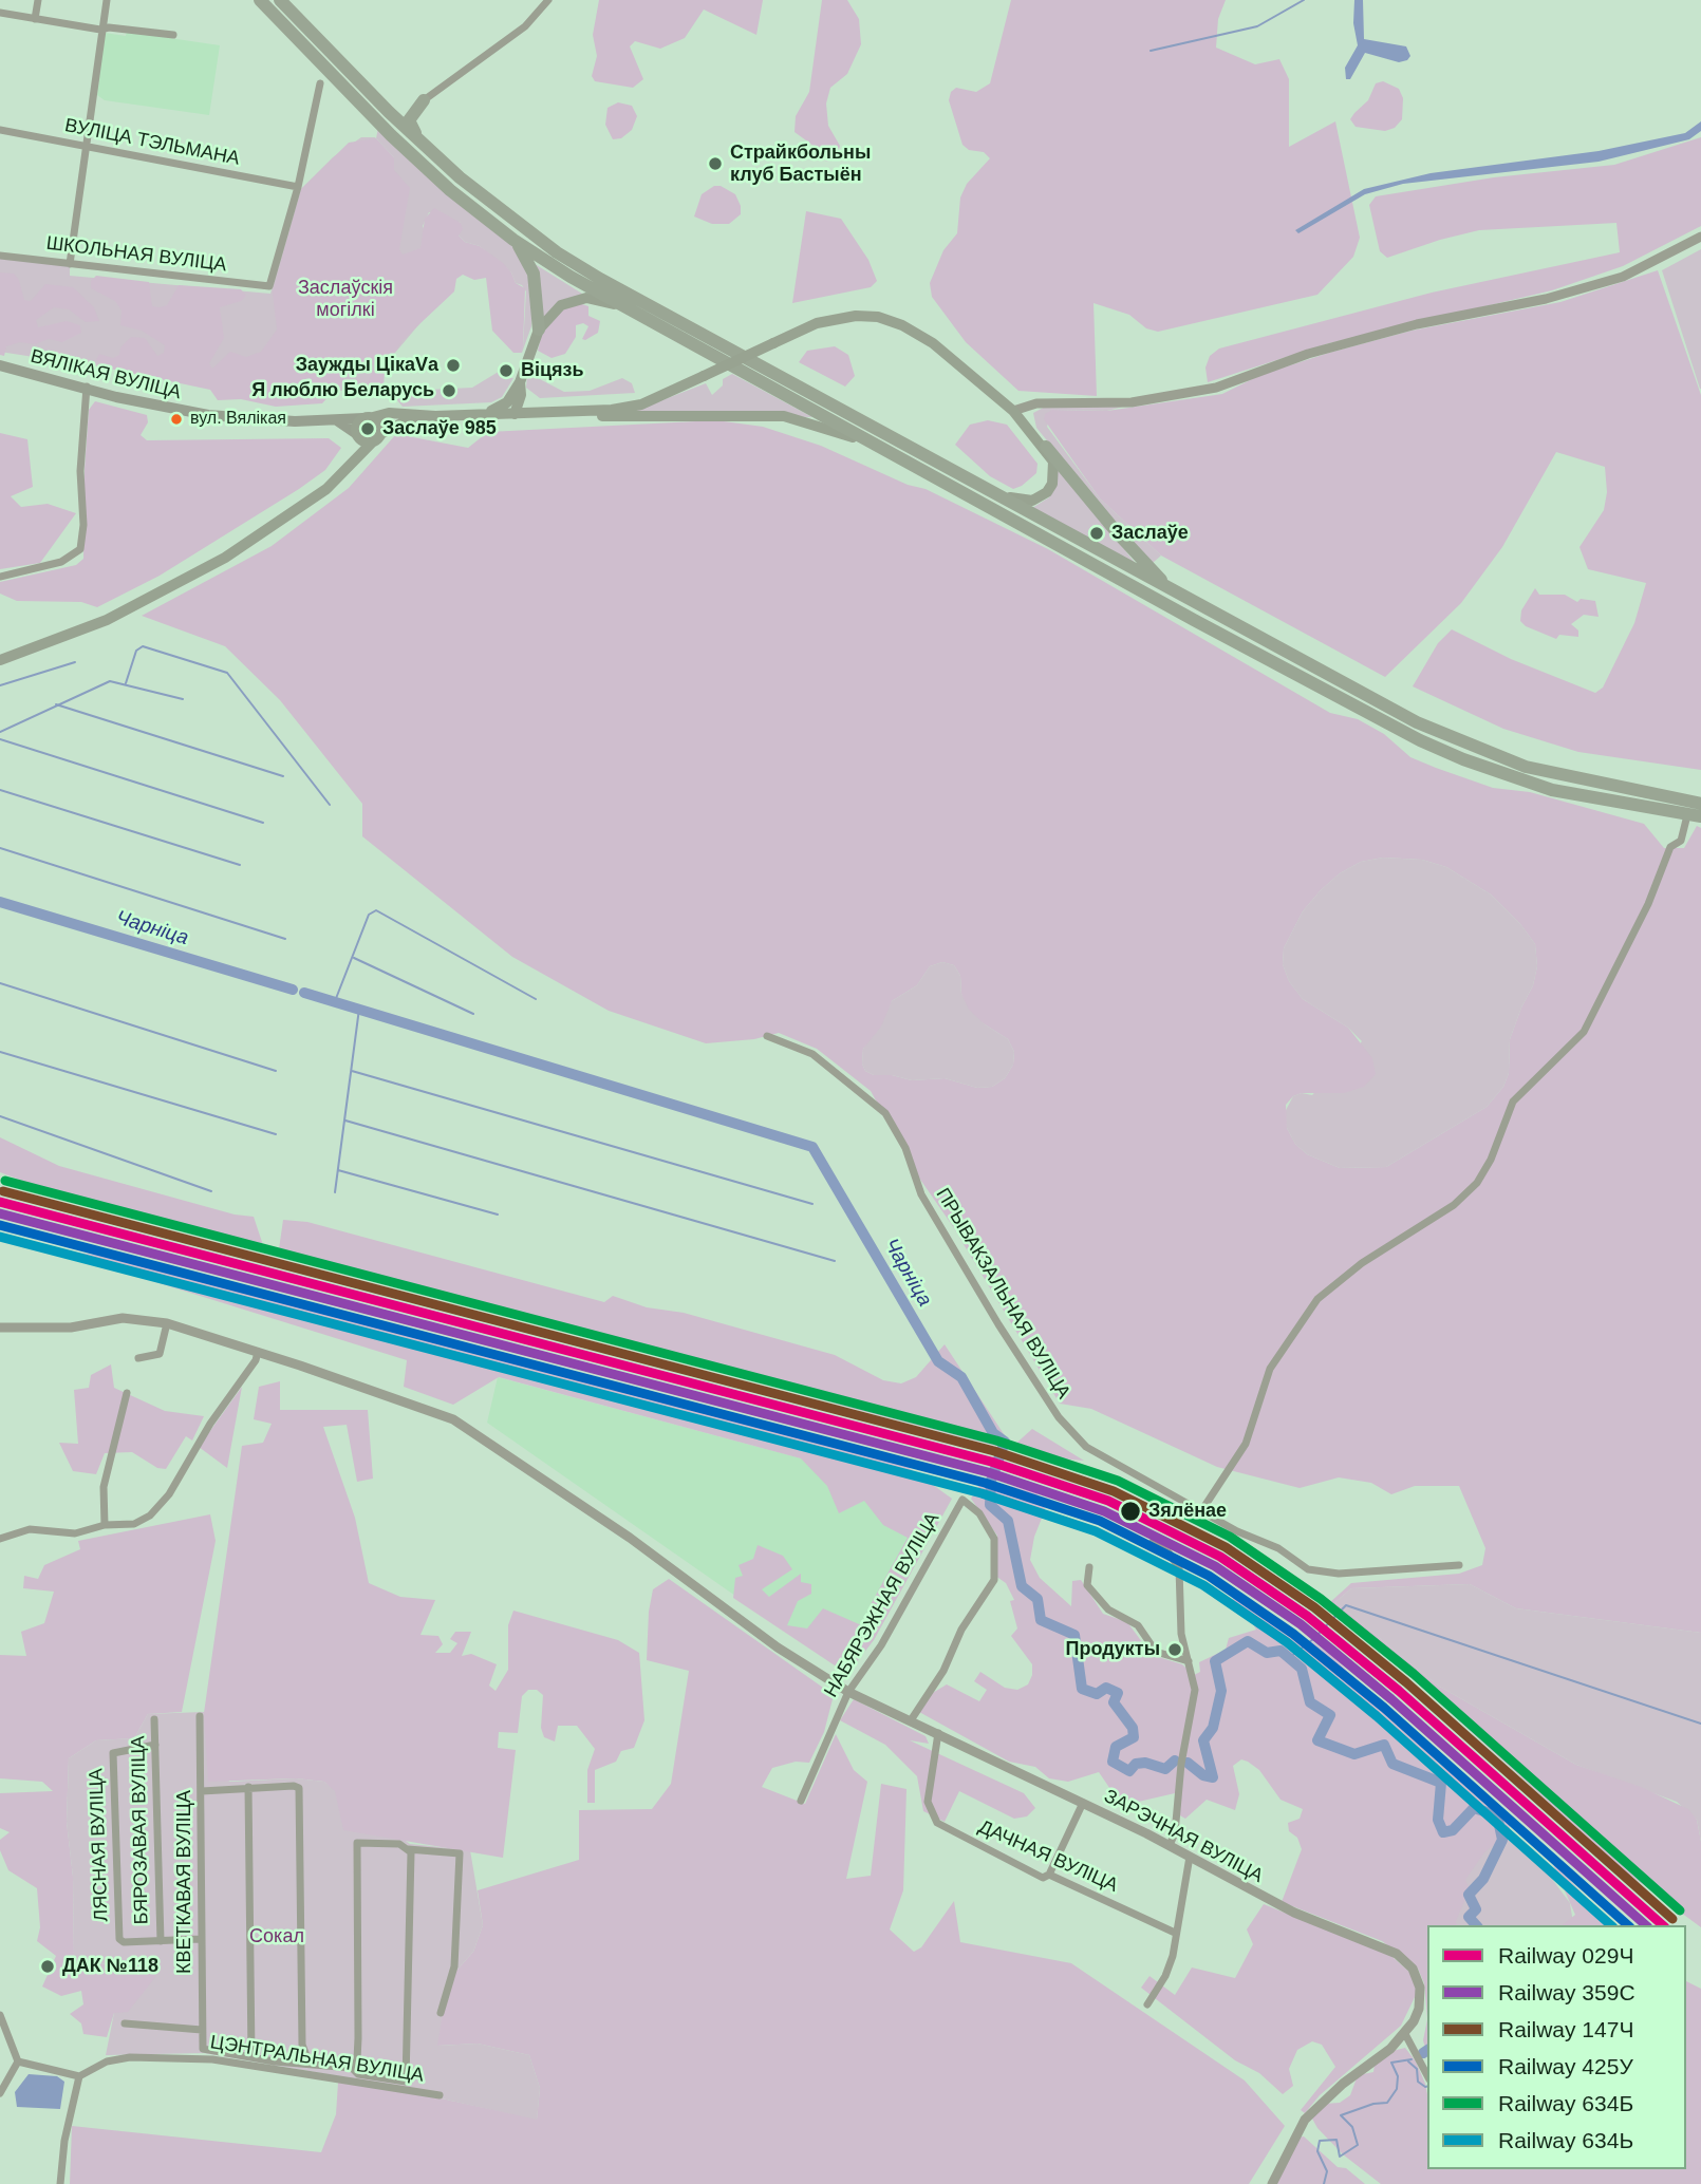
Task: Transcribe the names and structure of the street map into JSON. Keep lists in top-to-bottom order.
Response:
{
  "streets": {
    "main road": ["ВЯЛІКАЯ ВУЛІЦА"],
    "street": [
      "ВУЛІЦА ТЭЛЬМАНА",
      "ШКОЛЬНАЯ ВУЛІЦА",
      "ПРЫВАКЗАЛЬНАЯ ВУЛІЦА",
      "НАБЯРЭЖНАЯ ВУЛІЦА",
      "БЯРОЗАВАЯ ВУЛІЦА",
      "ЗАРЭЧНАЯ ВУЛІЦА",
      "ЛЯСНАЯ ВУЛІЦА",
      "ДАЧНАЯ ВУЛІЦА",
      "КВЕТКАВАЯ ВУЛІЦА",
      "ЦЭНТРАЛЬНАЯ ВУЛІЦА"
    ]
  },
  "crossings": [
    ["ВУЛІЦА ТЭЛЬМАНА", "ШКОЛЬНАЯ ВУЛІЦА"],
    ["НАБЯРЭЖНАЯ ВУЛІЦА", "ЗАРЭЧНАЯ ВУЛІЦА"],
    ["БЯРОЗАВАЯ ВУЛІЦА", "ЛЯСНАЯ ВУЛІЦА"],
    ["ЗАРЭЧНАЯ ВУЛІЦА", "ДАЧНАЯ ВУЛІЦА"]
  ],
  "water": ["Чарніца"],
  "parks": ["Заслаўскія могілкі", "Сокал"],
  "places": [
    "Страйкбольны клуб Бастыён",
    "Заужды ЦікаVа",
    "Віцязь",
    "Я люблю Беларусь",
    "вул. Вялікая",
    "Заслаўе 985",
    "Заслаўе",
    "Зялёнае",
    "Продукты",
    "ДАК №118"
  ],
  "lines": [
    "rail line 634Б",
    "rail line 147Ч",
    "rail line 029Ч",
    "rail line 359С",
    "rail line 425У",
    "rail line 634Ь"
  ],
  "legend": [
    "Railway 029Ч",
    "Railway 359С",
    "Railway 147Ч",
    "Railway 425У",
    "Railway 634Б",
    "Railway 634Ь"
  ]
}
